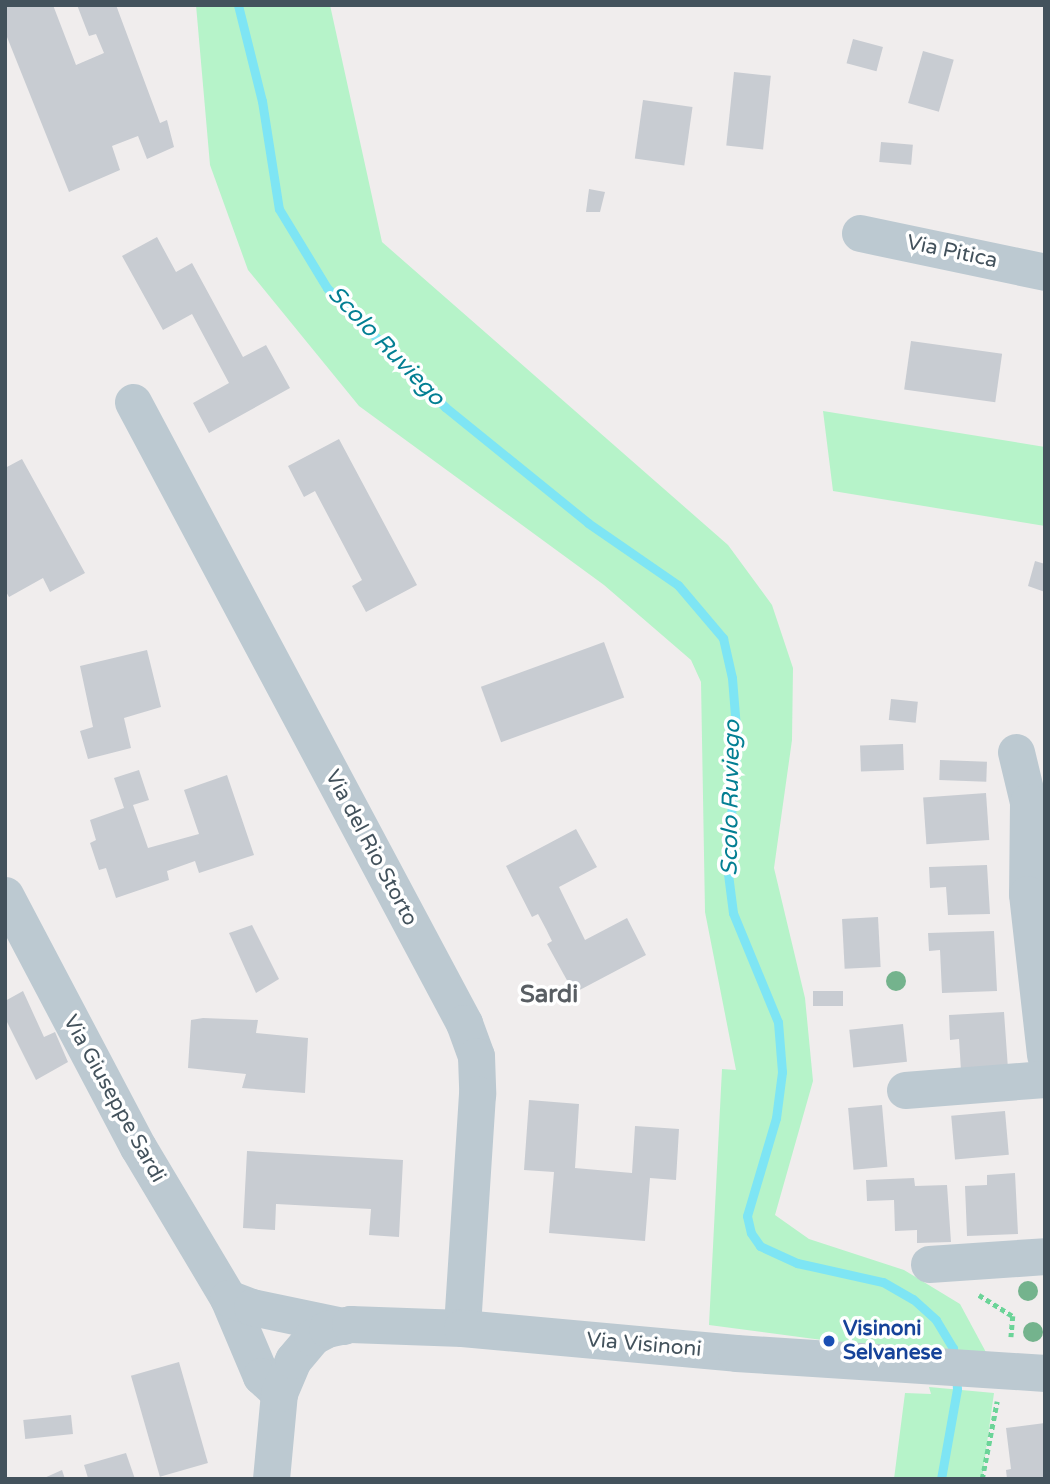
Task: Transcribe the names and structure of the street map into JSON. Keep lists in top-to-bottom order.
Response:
{
  "streets": {
    "street": [
      "Via Pitica",
      "Via del Rio Storto",
      "Via Giuseppe Sardi",
      "Via Visinoni"
    ]
  },
  "crossings": [
    ["Via del Rio Storto", "Via Visinoni"],
    ["Via Giuseppe Sardi", "Via Visinoni"]
  ],
  "districts": ["Sardi"],
  "water": ["Scolo Ruviego"],
  "places": ["Visinoni Selvanese"]
}
